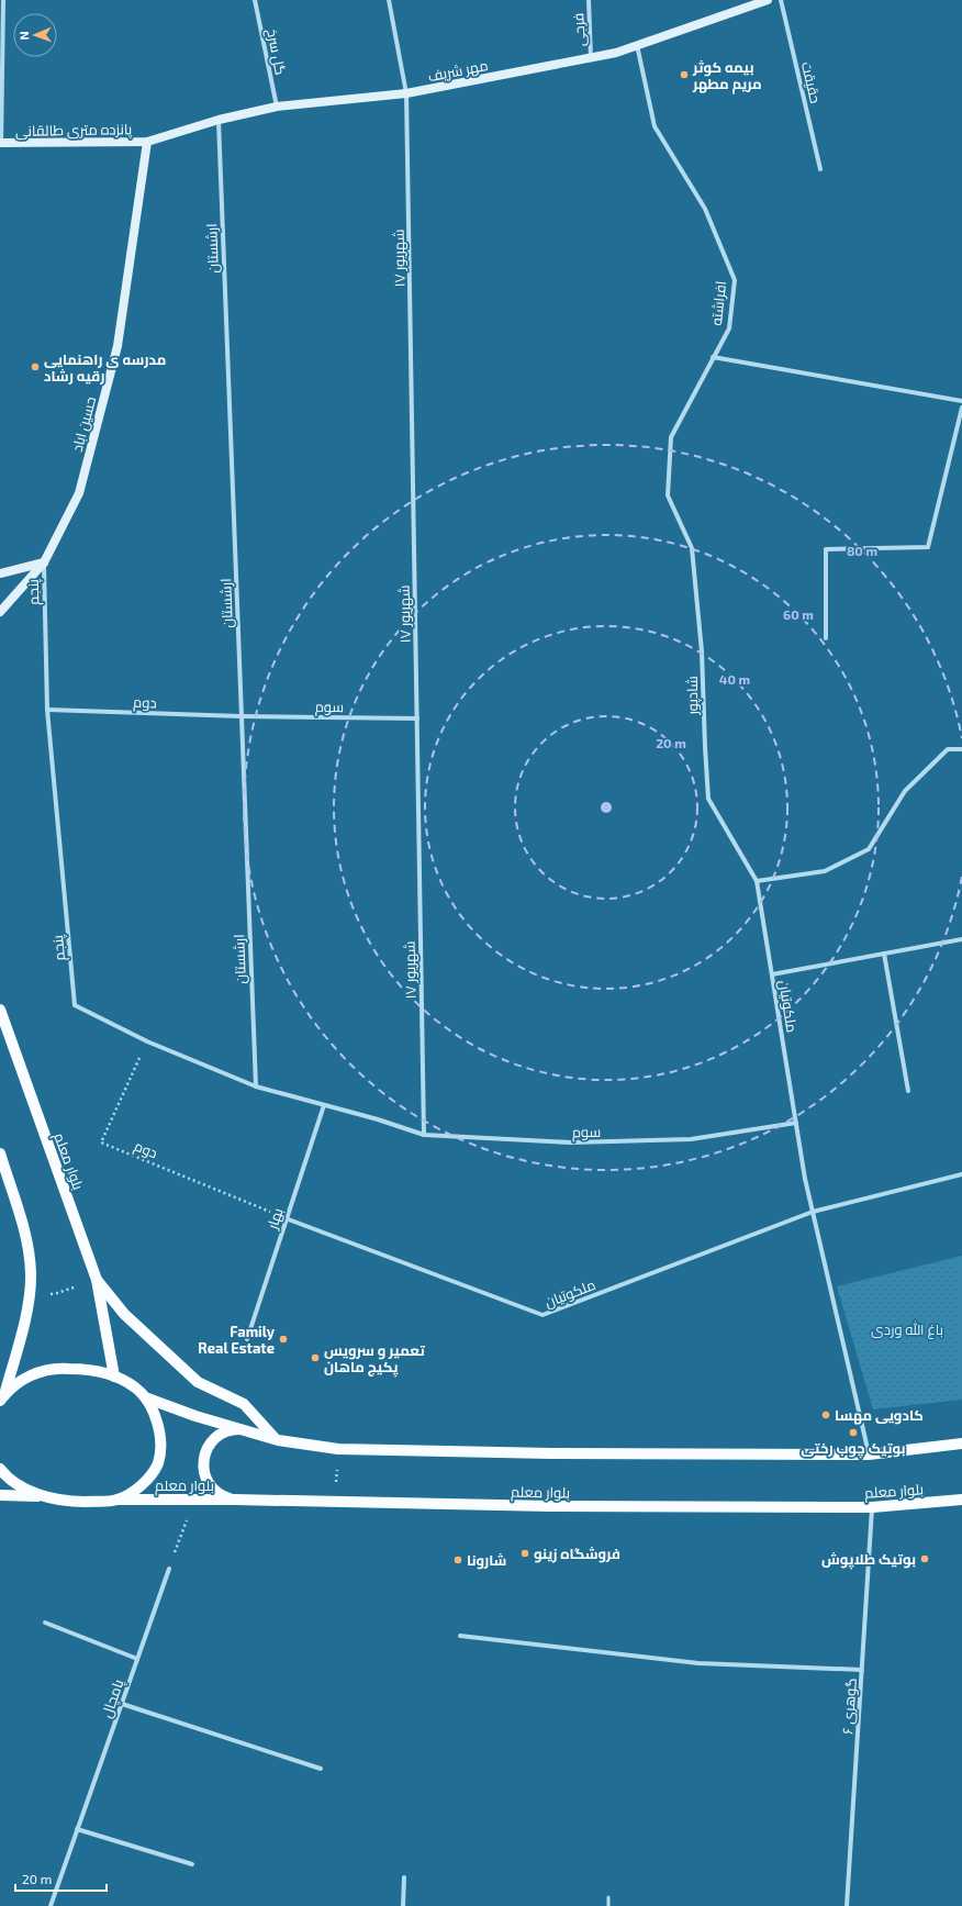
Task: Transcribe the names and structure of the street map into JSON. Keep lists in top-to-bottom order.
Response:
{
  "streets": {
    "main road": ["بلوار معلم"],
    "street": [
      "فرجی",
      "گل سرخ",
      "مهر شریف",
      "حقیقت",
      "پانزده متری طالقانی",
      "ارشستان",
      "۱۷ شهریور",
      "افراشته",
      "حسین اباد",
      "پنجم",
      "شادپور",
      "دوم",
      "سوم",
      "ملکوتیان",
      "بهار",
      "پامچال",
      "گوهری ۶"
    ]
  },
  "crossings": [
    ["فرجی", "مهر شریف"],
    ["گل سرخ", "مهر شریف"],
    ["مهر شریف", "پانزده متری طالقانی"],
    ["مهر شریف", "ارشستان"],
    ["مهر شریف", "۱۷ شهریور"],
    ["مهر شریف", "افراشته"],
    ["مهر شریف", "حسین اباد"],
    ["پانزده متری طالقانی", "حسین اباد"],
    ["ارشستان", "پنجم"],
    ["ارشستان", "دوم"],
    ["ارشستان", "سوم"],
    ["۱۷ شهریور", "سوم"],
    ["افراشته", "شادپور"],
    ["حسین اباد", "پنجم"],
    ["پنجم", "دوم"],
    ["پنجم", "سوم"],
    ["پنجم", "بهار"],
    ["شادپور", "ملکوتیان"],
    ["دوم", "سوم"],
    ["دوم", "ملکوتیان"],
    ["دوم", "بهار"],
    ["سوم", "ملکوتیان"],
    ["ملکوتیان", "بهار"],
    ["بلوار معلم", "گوهری ۶"]
  ],
  "parks": ["باغ الله وردی"],
  "places": [
    "بیمه کوثر مریم مطهر",
    "مدرسه ی راهنمایی رقیه رشاد",
    "Family Real Estate",
    "تعمیر و سرویس پکیج ماهان",
    "کادویی مهسا",
    "بوتیک چوب رختی",
    "فروشگاه زینو",
    "بوتیک طلاپوش",
    "شارونا"
  ],
  "scale_bar": "20 m",
  "north": "left",
  "rings": [
    "80 m",
    "60 m",
    "40 m",
    "20 m"
  ]
}
